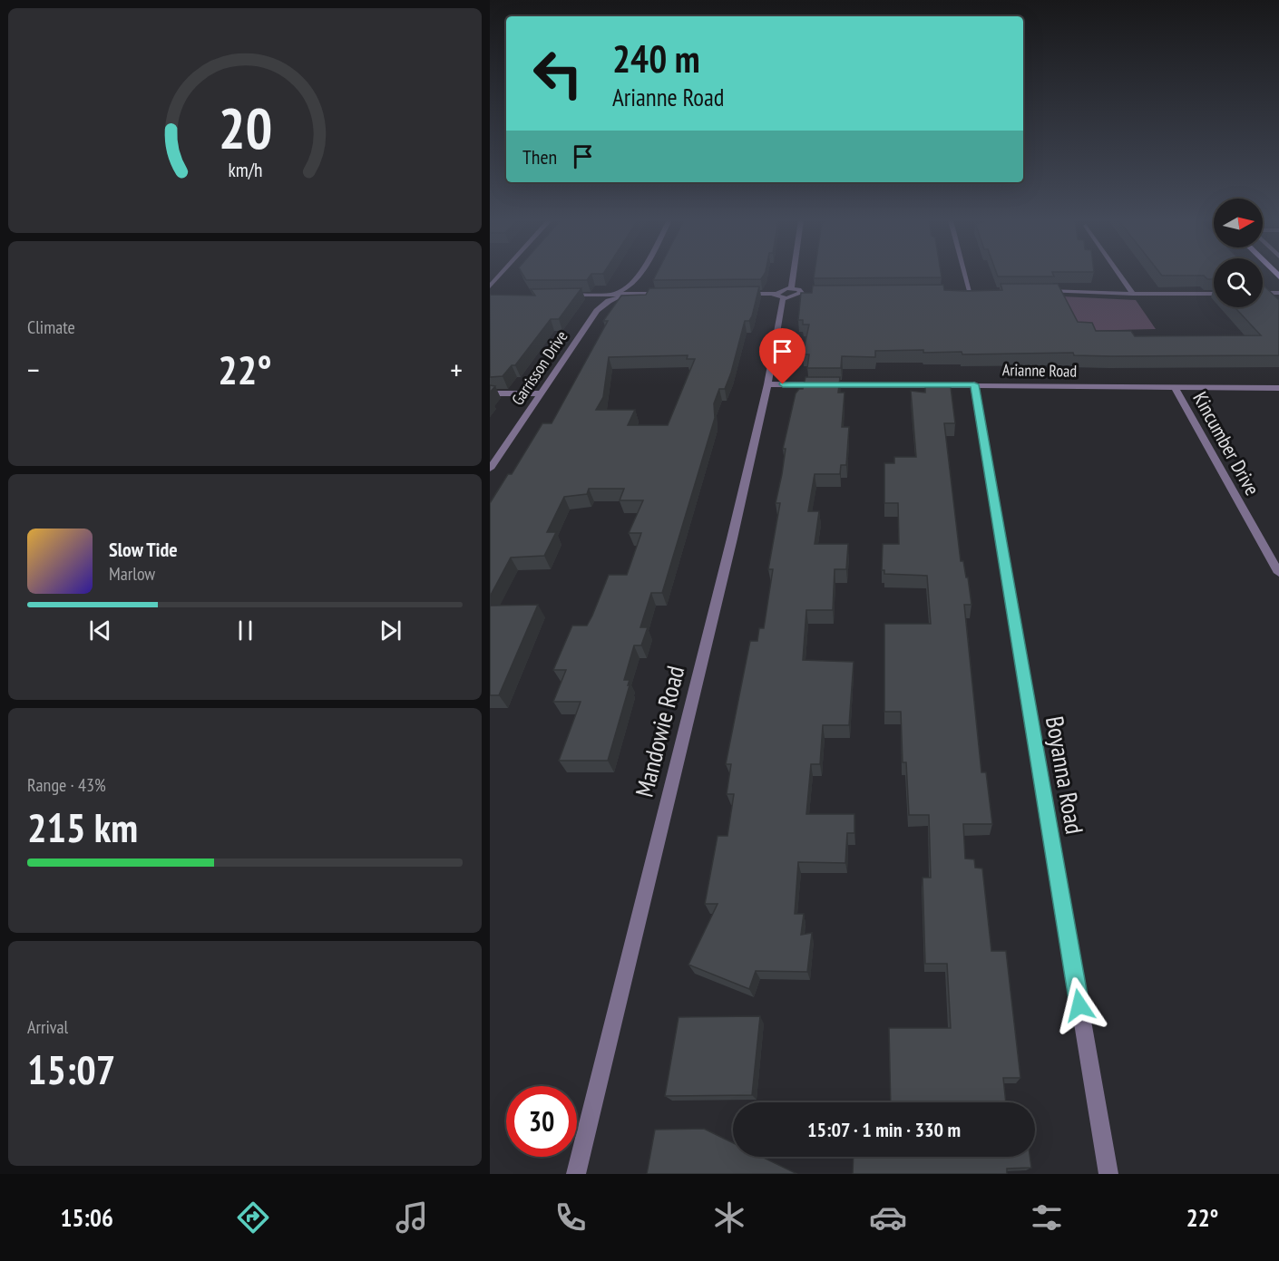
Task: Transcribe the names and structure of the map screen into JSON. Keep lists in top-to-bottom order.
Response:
{
  "streets": {
    "street": [
      "Garrisson Drive",
      "Arianne Road",
      "Kincumber Drive",
      "Mandowie Road",
      "Boyanna Road"
    ]
  },
  "crossings": [
    ["Arianne Road", "Kincumber Drive"],
    ["Arianne Road", "Mandowie Road"],
    ["Arianne Road", "Boyanna Road"]
  ],
  "north": "right",
  "page": {
    "turn": ["240 m", "Arianne Road"],
    "then": "Then",
    "tile": [
      "Climate",
      ["Range · 43%", "215 km"],
      ["Arrival", "15:07"]
    ],
    "heat": ["−", "22°", "+"],
    "song": ["Slow Tide", "Marlow"],
    "limit": "30",
    "trip": "15:07 · 1 min · 330 m",
    "tabs": ["15:06", "22°"],
    "gauge": ["20", "km/h"]
  }
}
